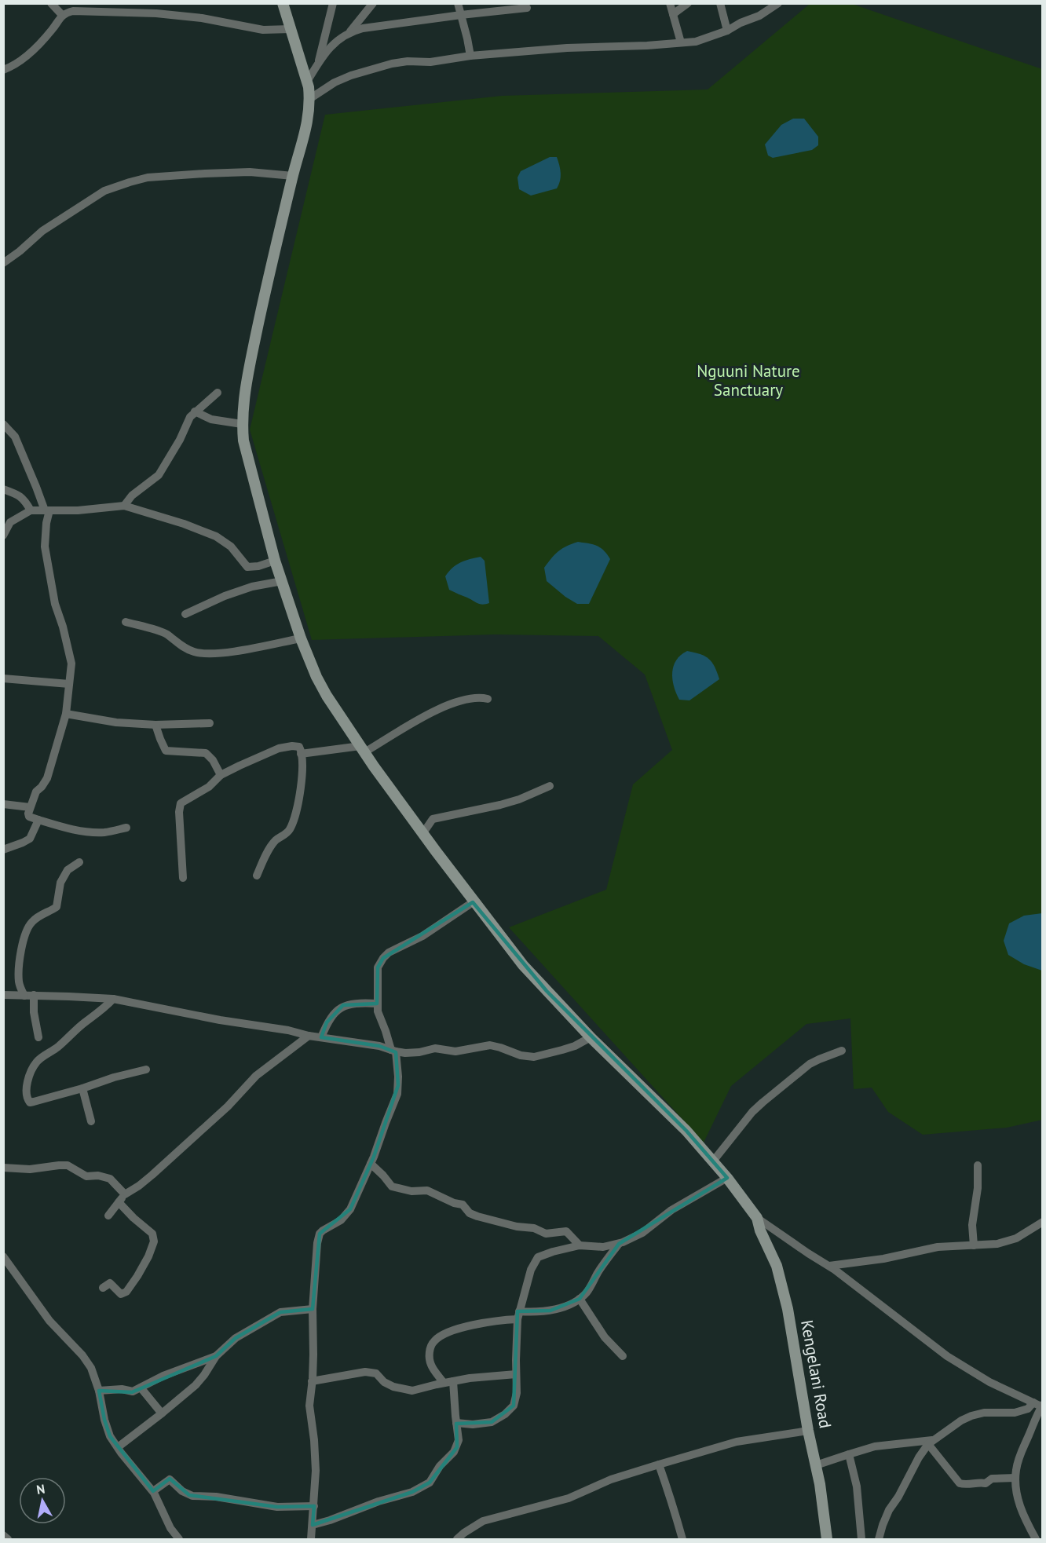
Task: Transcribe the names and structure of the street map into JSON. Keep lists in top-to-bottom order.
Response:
{
  "streets": {
    "main road": ["Kengelani Road"]
  },
  "parks": ["Nguuni Nature Sanctuary"],
  "north": "top"
}
